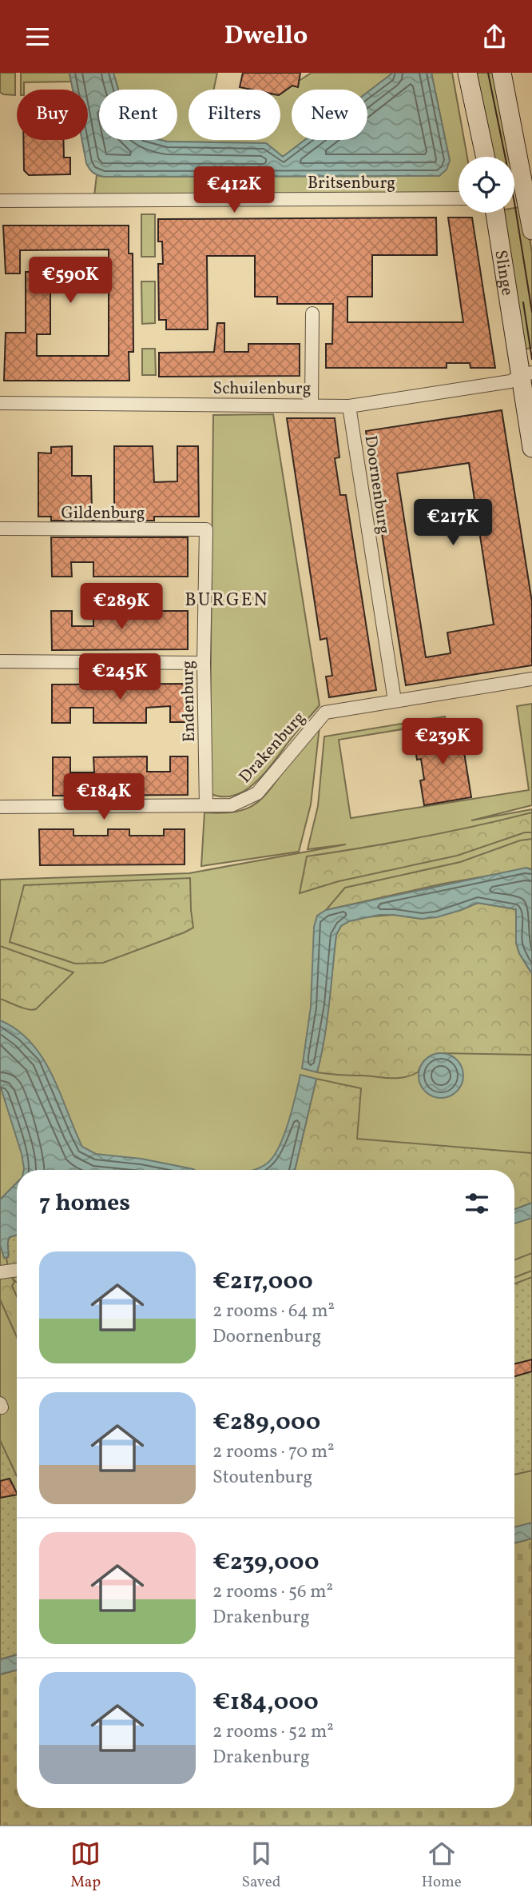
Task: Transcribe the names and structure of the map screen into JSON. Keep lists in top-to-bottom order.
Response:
{
  "streets": {
    "main road": ["Slinge"],
    "street": [
      "Britsenburg",
      "Schuilenburg",
      "Doornenburg",
      "Gildenburg",
      "Endenburg",
      "Drakenburg"
    ]
  },
  "crossings": [
    ["Slinge", "Schuilenburg"],
    ["Schuilenburg", "Doornenburg"],
    ["Doornenburg", "Drakenburg"],
    ["Gildenburg", "Endenburg"],
    ["Endenburg", "Drakenburg"]
  ],
  "districts": ["BURGEN"],
  "page": {
    "header": "Dwello",
    "chip": [
      "Buy",
      "Rent",
      "Filters",
      "New"
    ],
    "price": [
      "€412K",
      "€590K",
      "€217K",
      "€289K",
      "€245K",
      "€239K",
      "€184K"
    ],
    "heading": "7 homes",
    "list": [
      {
        "name": "€217,000",
        "note": "2 rooms · 64 m² · Doornenburg"
      },
      {
        "name": "€289,000",
        "note": "2 rooms · 70 m² · Stoutenburg"
      },
      {
        "name": "€239,000",
        "note": "2 rooms · 56 m² · Drakenburg"
      },
      {
        "name": "€184,000",
        "note": "2 rooms · 52 m² · Drakenburg"
      }
    ],
    "tabs": ["Map", "Saved", "Home"]
  }
}
